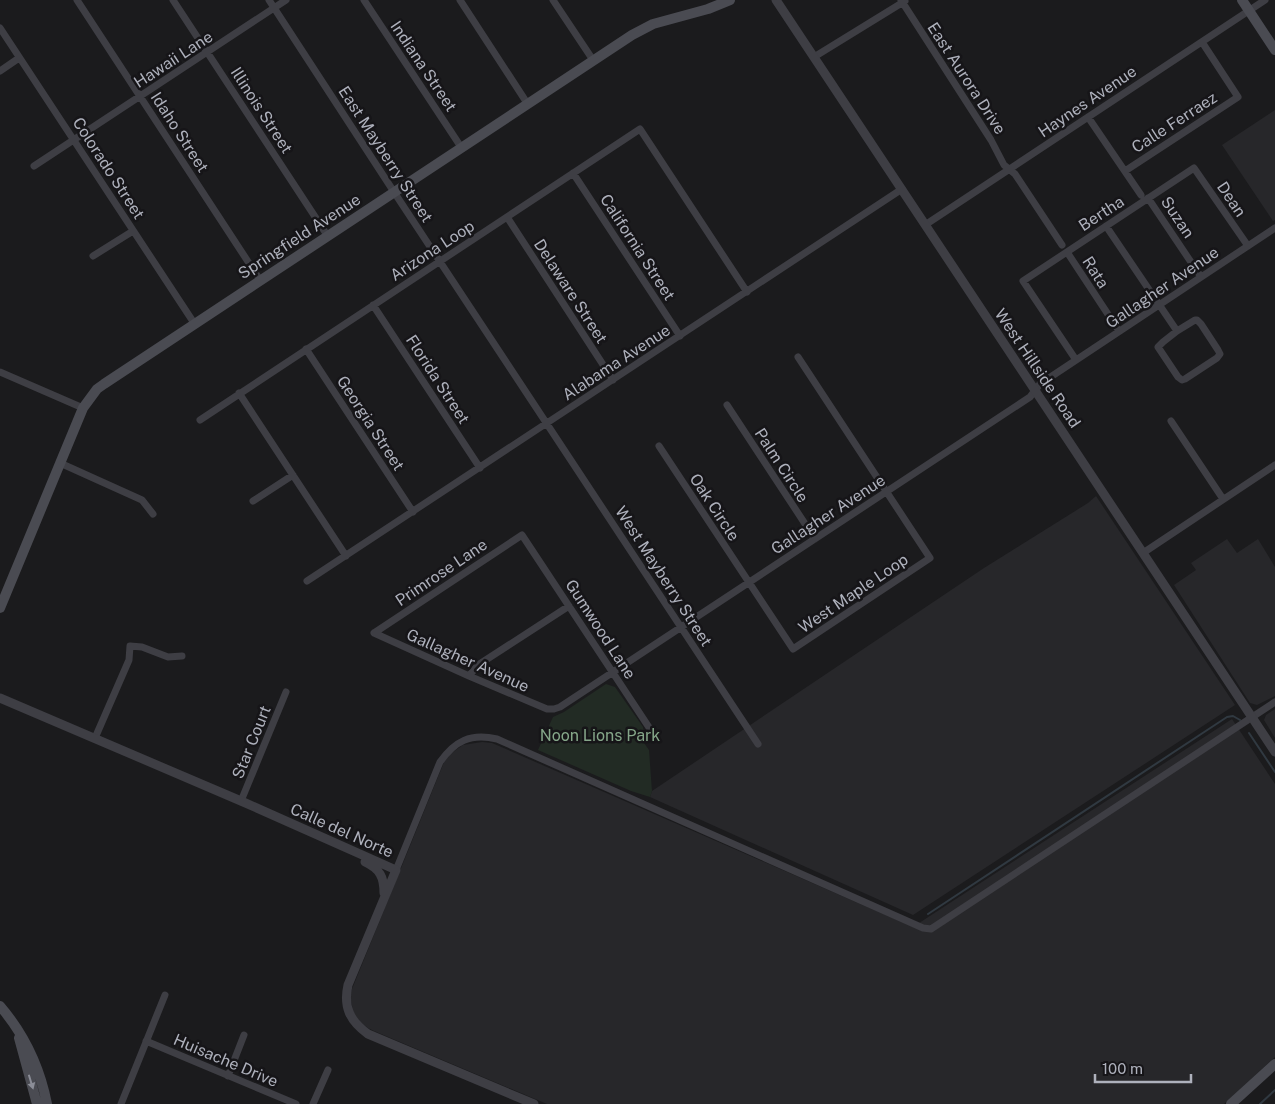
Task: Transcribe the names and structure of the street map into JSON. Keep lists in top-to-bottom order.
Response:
{
  "streets": {
    "main road": ["Springfield Avenue"],
    "street": [
      "Hawaii Lane",
      "Indiana Street",
      "East Aurora Drive",
      "Haynes Avenue",
      "Illinois Street",
      "Calle Ferraez",
      "Idaho Street",
      "East Mayberry Street",
      "Colorado Street",
      "Dean",
      "Bertha",
      "Suzan",
      "California Street",
      "Arizona Loop",
      "Rata",
      "Gallagher Avenue",
      "Delaware Street",
      "Alabama Avenue",
      "West Hillside Road",
      "Florida Street",
      "Georgia Street",
      "Palm Circle",
      "Oak Circle",
      "Primrose Lane",
      "West Mayberry Street",
      "West Maple Loop",
      "Gumwood Lane",
      "Star Court",
      "Calle del Norte",
      "Huisache Drive"
    ]
  },
  "crossings": [
    ["Hawaii Lane", "Illinois Street"],
    ["Hawaii Lane", "Idaho Street"],
    ["Hawaii Lane", "East Mayberry Street"],
    ["Hawaii Lane", "Colorado Street"],
    ["Indiana Street", "Springfield Avenue"],
    ["East Aurora Drive", "Haynes Avenue"],
    ["East Aurora Drive", "Bertha"],
    ["East Aurora Drive", "Rata"],
    ["Haynes Avenue", "Calle Ferraez"],
    ["Haynes Avenue", "Suzan"],
    ["Haynes Avenue", "West Hillside Road"],
    ["Illinois Street", "Springfield Avenue"],
    ["Calle Ferraez", "Suzan"],
    ["Idaho Street", "Springfield Avenue"],
    ["East Mayberry Street", "Springfield Avenue"],
    ["East Mayberry Street", "Arizona Loop"],
    ["East Mayberry Street", "Alabama Avenue"],
    ["East Mayberry Street", "West Mayberry Street"],
    ["Colorado Street", "Springfield Avenue"],
    ["Dean", "Bertha"],
    ["Dean", "Gallagher Avenue"],
    ["Bertha", "Suzan"],
    ["Bertha", "Rata"],
    ["Bertha", "Gallagher Avenue"],
    ["Suzan", "Gallagher Avenue"],
    ["California Street", "Arizona Loop"],
    ["California Street", "Alabama Avenue"],
    ["Arizona Loop", "Delaware Street"],
    ["Arizona Loop", "Alabama Avenue"],
    ["Arizona Loop", "Florida Street"],
    ["Arizona Loop", "Georgia Street"],
    ["Rata", "Gallagher Avenue"],
    ["Gallagher Avenue", "West Hillside Road"],
    ["Gallagher Avenue", "Palm Circle"],
    ["Gallagher Avenue", "Oak Circle"],
    ["Gallagher Avenue", "Primrose Lane"],
    ["Gallagher Avenue", "West Mayberry Street"],
    ["Gallagher Avenue", "West Maple Loop"],
    ["Gallagher Avenue", "Gumwood Lane"],
    ["Delaware Street", "Alabama Avenue"],
    ["Alabama Avenue", "West Hillside Road"],
    ["Alabama Avenue", "Florida Street"],
    ["Alabama Avenue", "Georgia Street"],
    ["Alabama Avenue", "West Mayberry Street"],
    ["Oak Circle", "West Maple Loop"],
    ["Primrose Lane", "Gumwood Lane"],
    ["Star Court", "Calle del Norte"]
  ],
  "parks": ["Noon Lions Park"],
  "scale_bar": "100 m"
}
